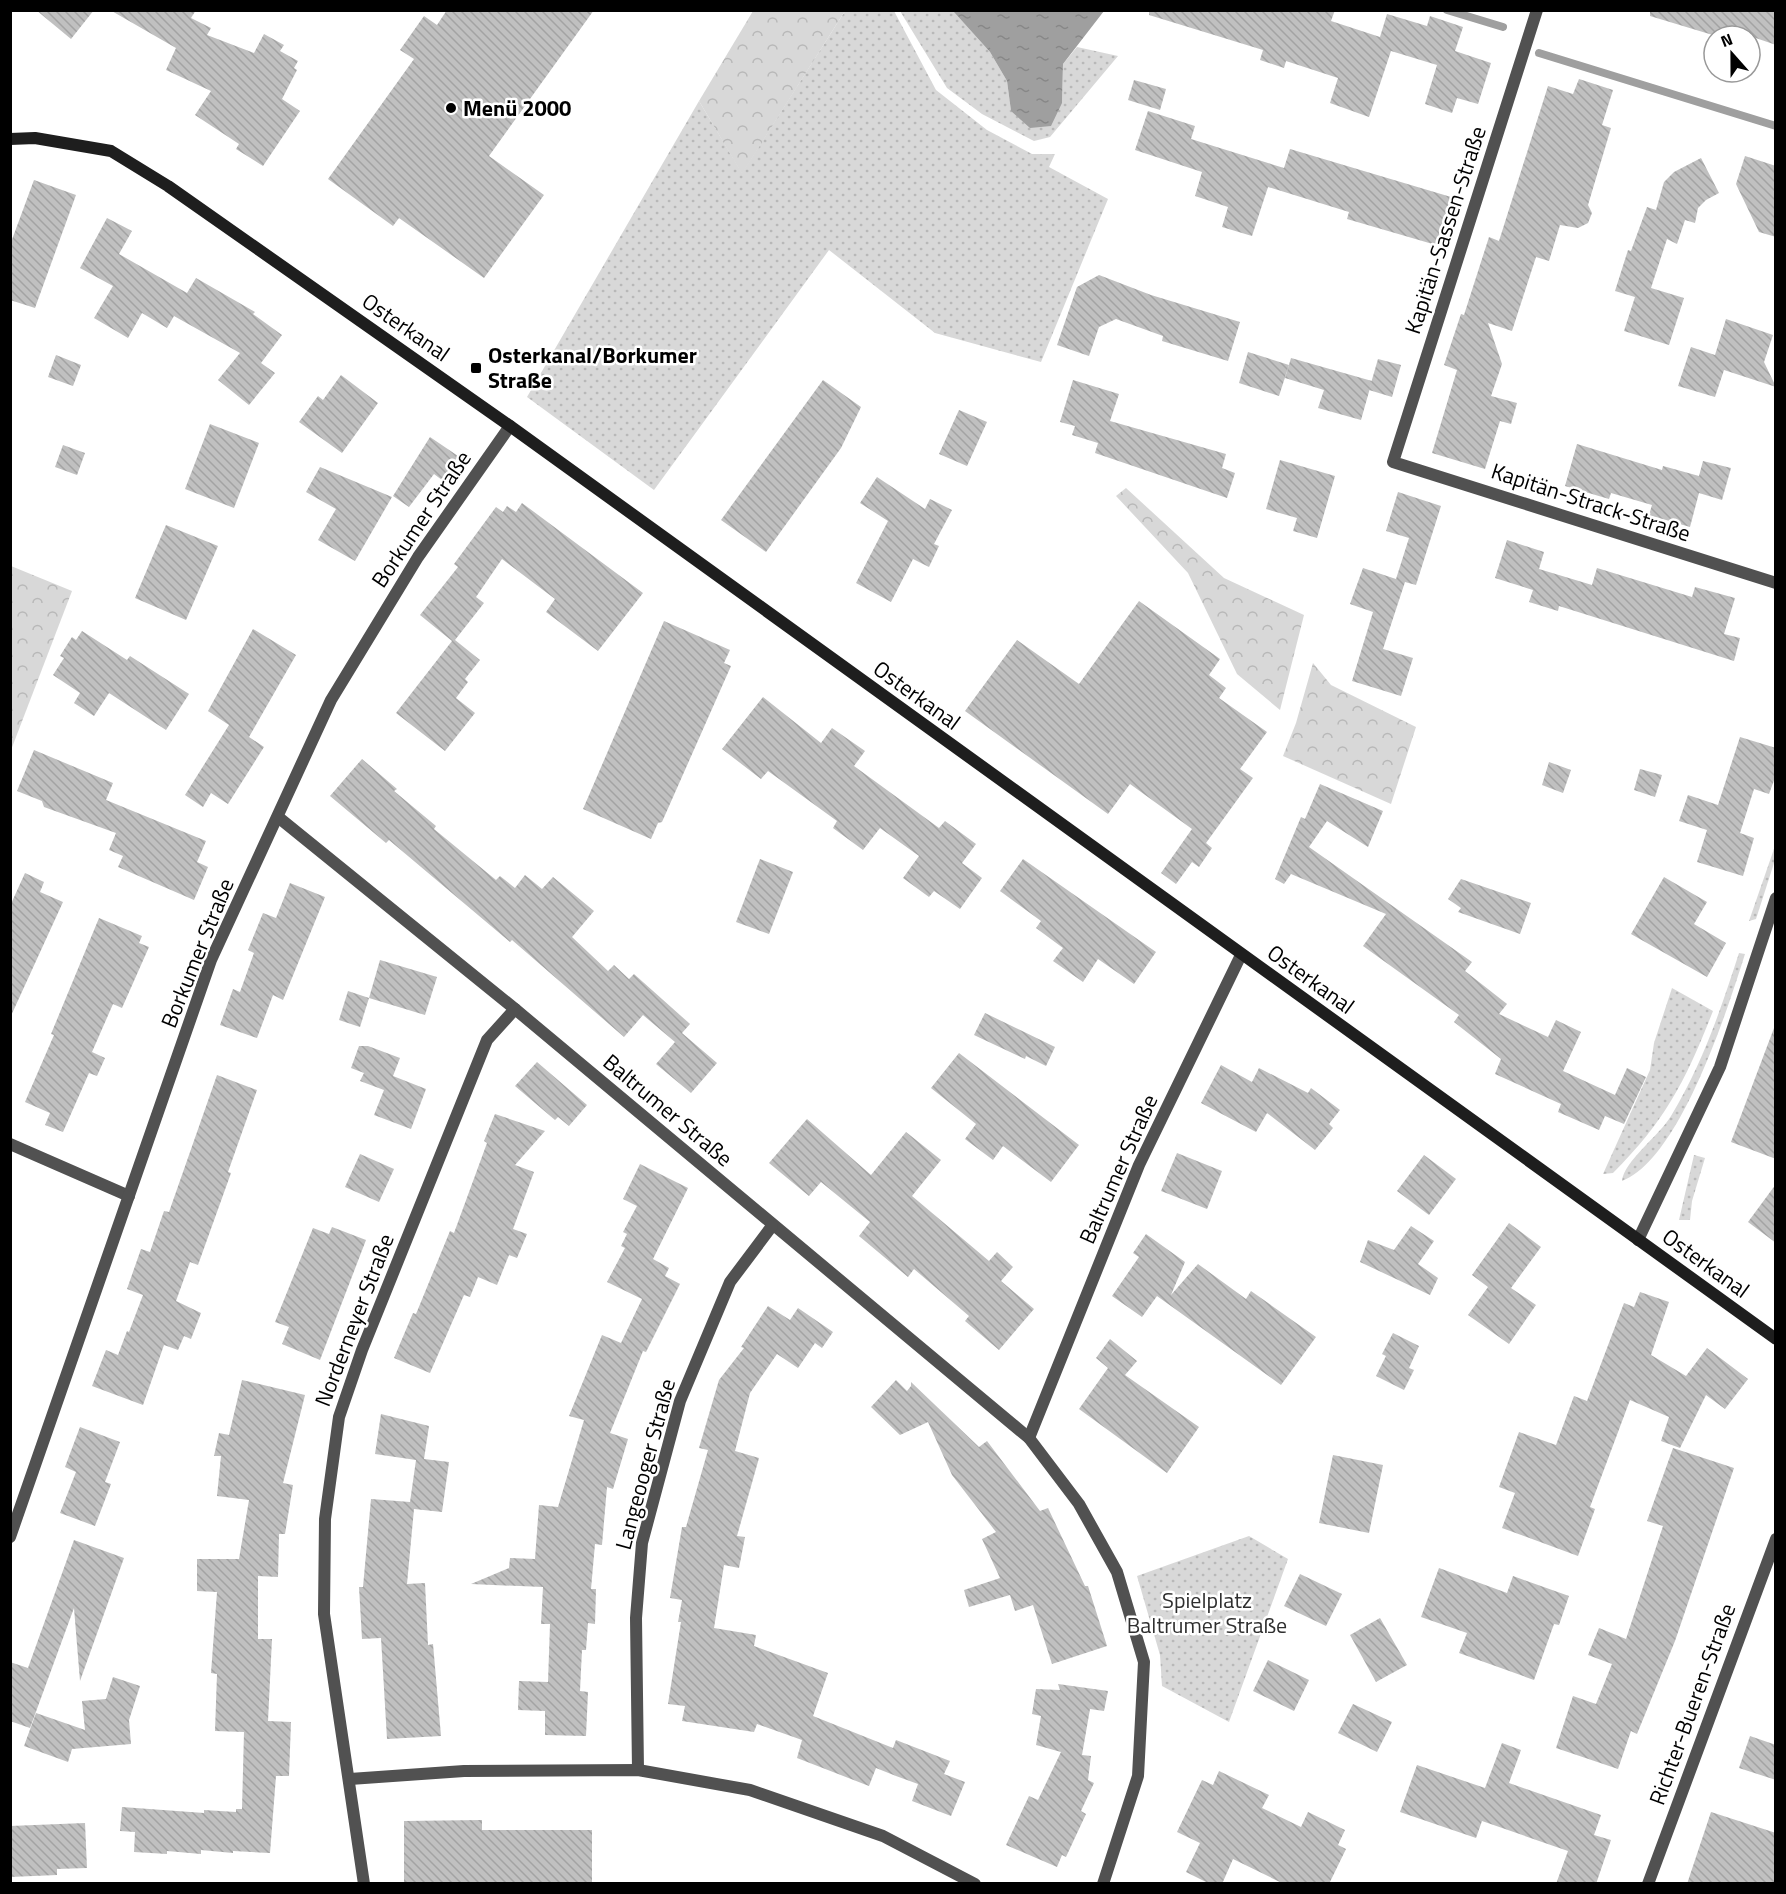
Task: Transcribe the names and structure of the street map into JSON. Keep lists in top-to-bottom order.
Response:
{
  "streets": {
    "main road": ["Osterkanal"],
    "street": [
      "Kapitän-Sassen-Straße",
      "Kapitän-Strack-Straße",
      "Borkumer Straße",
      "Baltrumer Straße",
      "Norderneyer Straße",
      "Langeooger Straße",
      "Richter-Bueren-Straße"
    ]
  },
  "crossings": [
    ["Kapitän-Sassen-Straße", "Kapitän-Strack-Straße"],
    ["Osterkanal", "Borkumer Straße"],
    ["Osterkanal", "Baltrumer Straße"],
    ["Borkumer Straße", "Baltrumer Straße"],
    ["Baltrumer Straße", "Norderneyer Straße"],
    ["Baltrumer Straße", "Langeooger Straße"]
  ],
  "parks": ["Spielplatz Baltrumer Straße"],
  "places": {
    "other": ["Menü 2000"],
    "transit": ["Osterkanal/Borkumer Straße"]
  },
  "north": "top"
}
